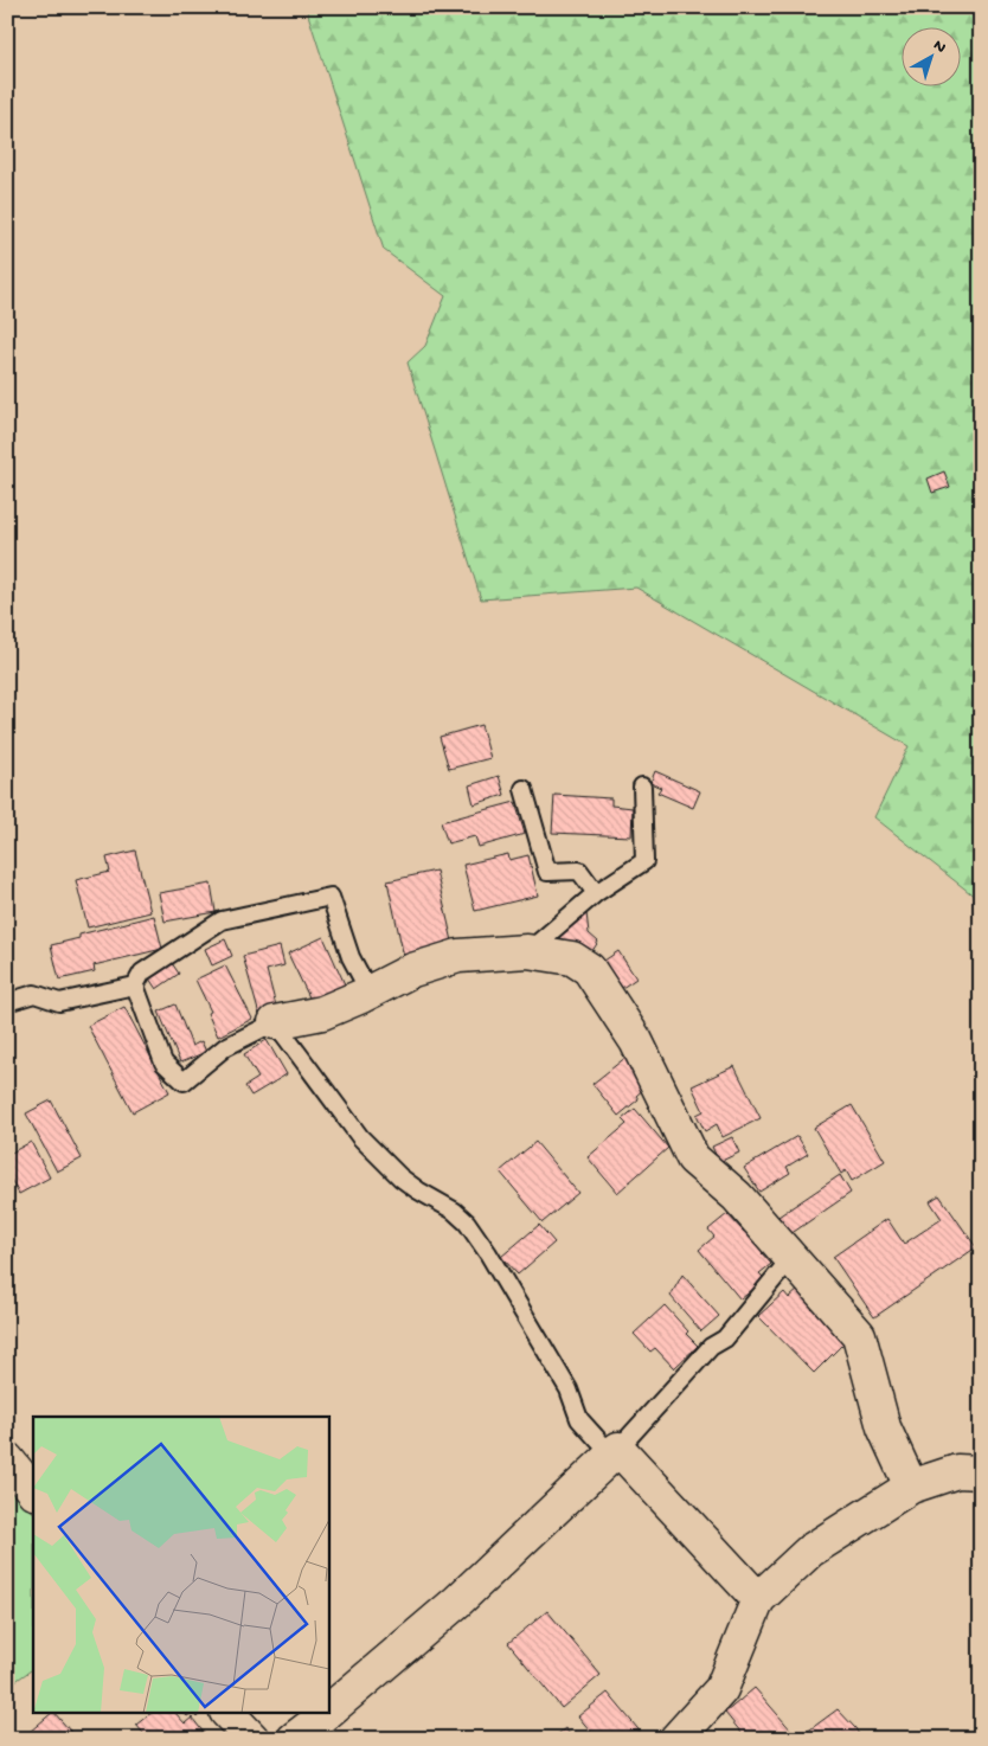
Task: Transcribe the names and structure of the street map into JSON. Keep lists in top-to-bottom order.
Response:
{
  "north": "top right"
}
